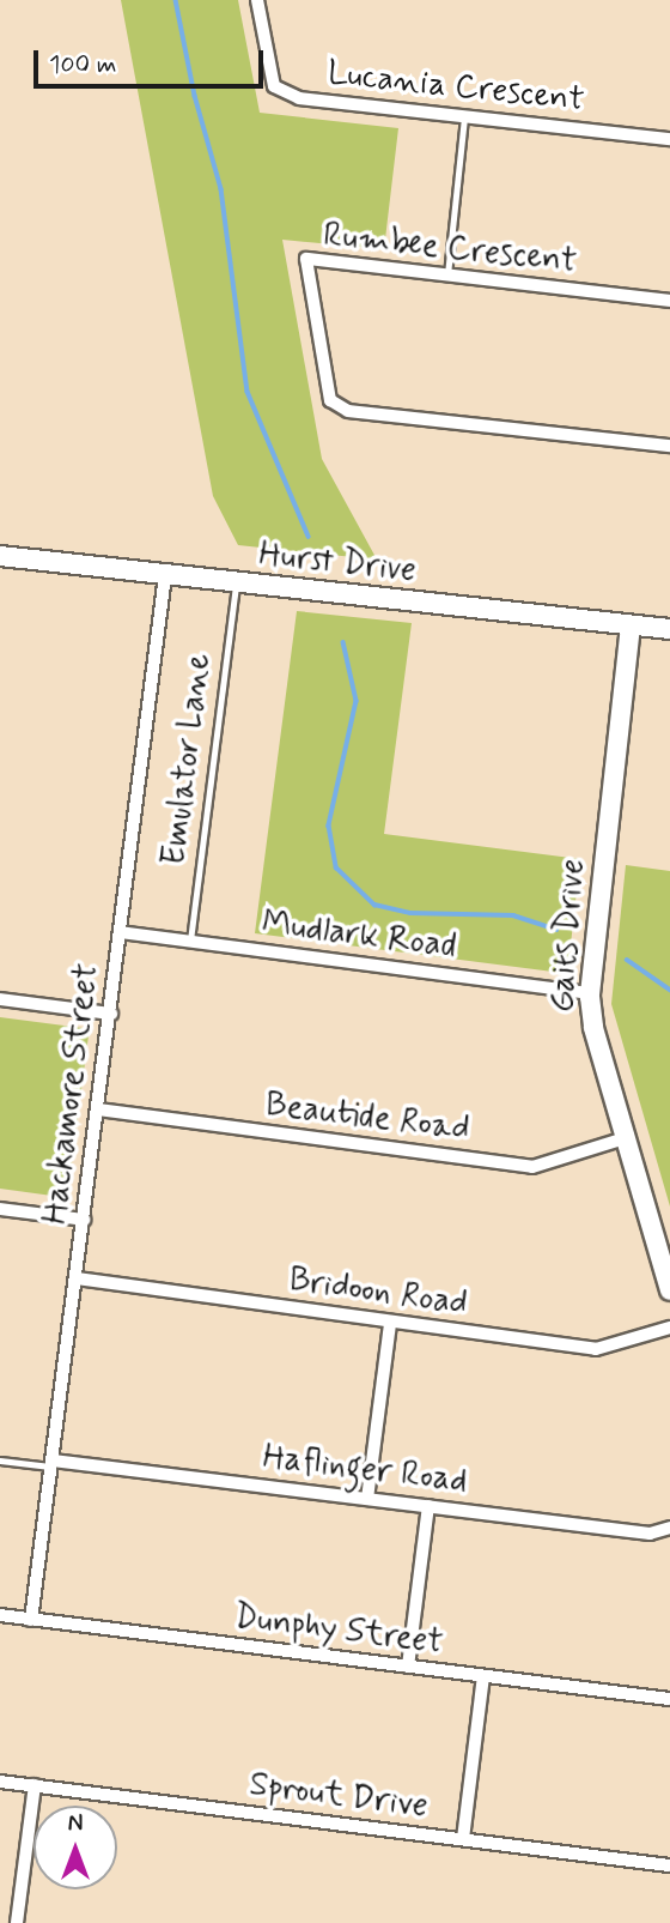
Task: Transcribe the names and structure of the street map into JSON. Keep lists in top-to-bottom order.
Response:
{
  "streets": {
    "street": [
      "Lucania Crescent",
      "Rumbee Crescent",
      "Hurst Drive",
      "Mudlark Road",
      "Gaits Drive",
      "Hackamore Street",
      "Beautide Road",
      "Bridoon Road",
      "Haflinger Road",
      "Dunphy Street",
      "Sprout Drive"
    ],
    "lane": ["Emulator Lane"]
  },
  "crossings": [
    ["Hurst Drive", "Emulator Lane"],
    ["Hurst Drive", "Gaits Drive"],
    ["Hurst Drive", "Hackamore Street"],
    ["Emulator Lane", "Mudlark Road"],
    ["Mudlark Road", "Gaits Drive"],
    ["Mudlark Road", "Hackamore Street"],
    ["Gaits Drive", "Beautide Road"],
    ["Hackamore Street", "Beautide Road"],
    ["Hackamore Street", "Bridoon Road"],
    ["Hackamore Street", "Haflinger Road"],
    ["Hackamore Street", "Dunphy Street"]
  ],
  "scale_bar": "100 m",
  "north": "top"
}
